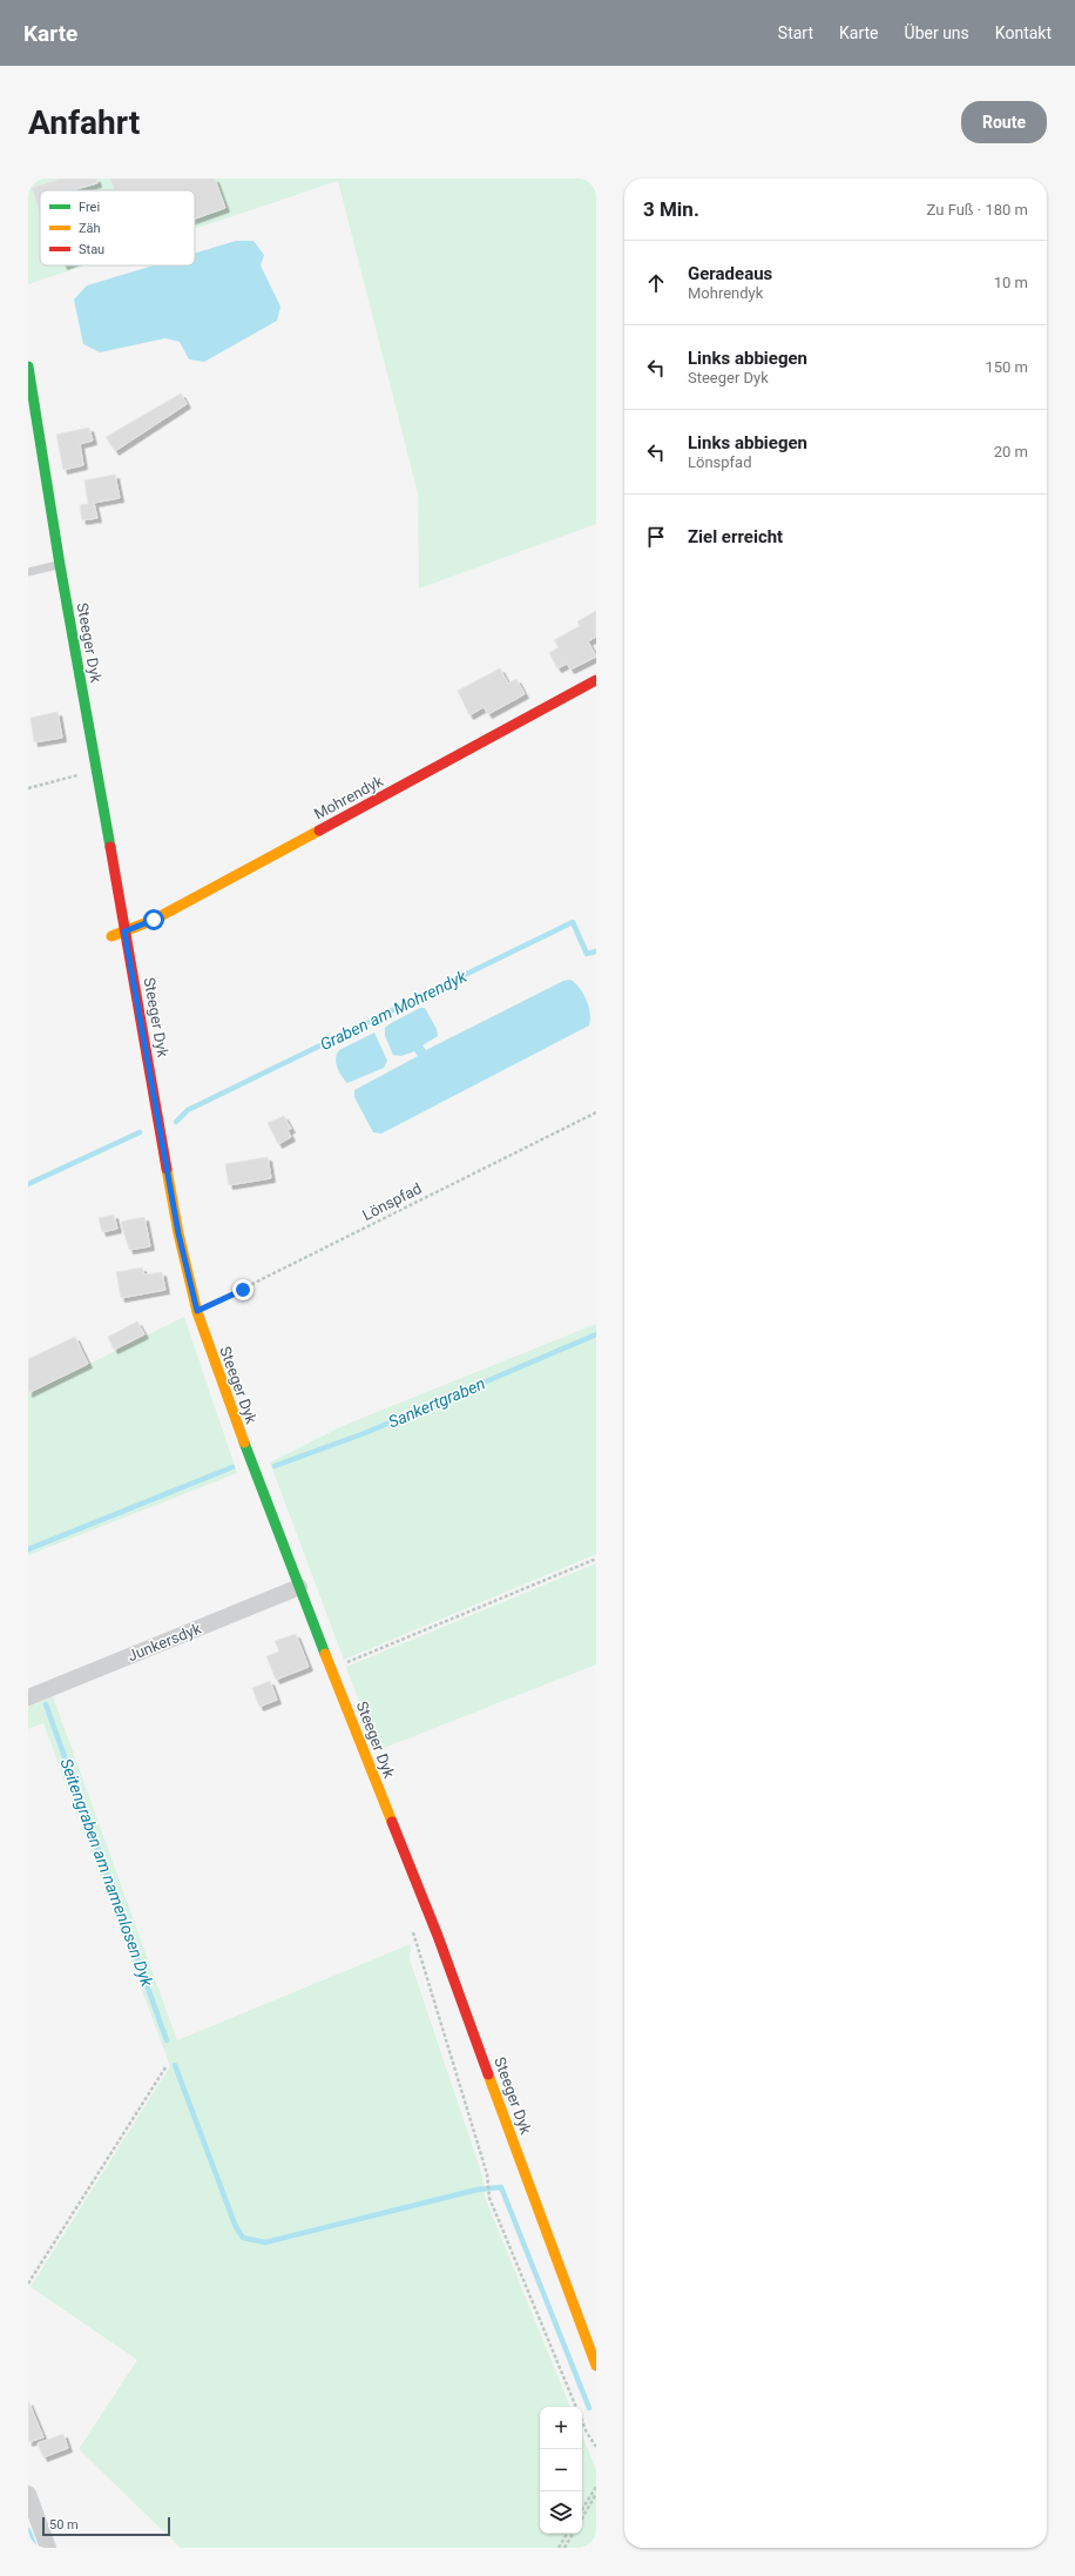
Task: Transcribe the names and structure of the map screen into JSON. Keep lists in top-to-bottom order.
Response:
{
  "streets": {
    "street": ["Steeger Dyk", "Mohrendyk", "Junkersdyk"],
    "path": ["Lönspfad"]
  },
  "crossings": [
    ["Steeger Dyk", "Mohrendyk"],
    ["Steeger Dyk", "Lönspfad"],
    ["Steeger Dyk", "Junkersdyk"]
  ],
  "water": ["Graben am Mohrendyk", "Sankertgraben", "Seitengraben am namenlosen Dyk"],
  "legend": ["Frei", "Zäh", "Stau"],
  "scale_bar": "50 m",
  "page": {
    "header": "Karte",
    "nav": [
      "Start",
      "Karte",
      "Über uns",
      "Kontakt"
    ],
    "buttons": "Route",
    "title": "Anfahrt",
    "heading": ["3 Min.", "Zu Fuß · 180 m"],
    "list": [
      ["Geradeaus", "Mohrendyk", "10 m"],
      ["Links abbiegen", "Steeger Dyk", "150 m"],
      ["Links abbiegen", "Lönspfad", "20 m"],
      "Ziel erreicht"
    ],
    "map_buttons": ["+", "−"],
    "scale": "50 m"
  }
}
